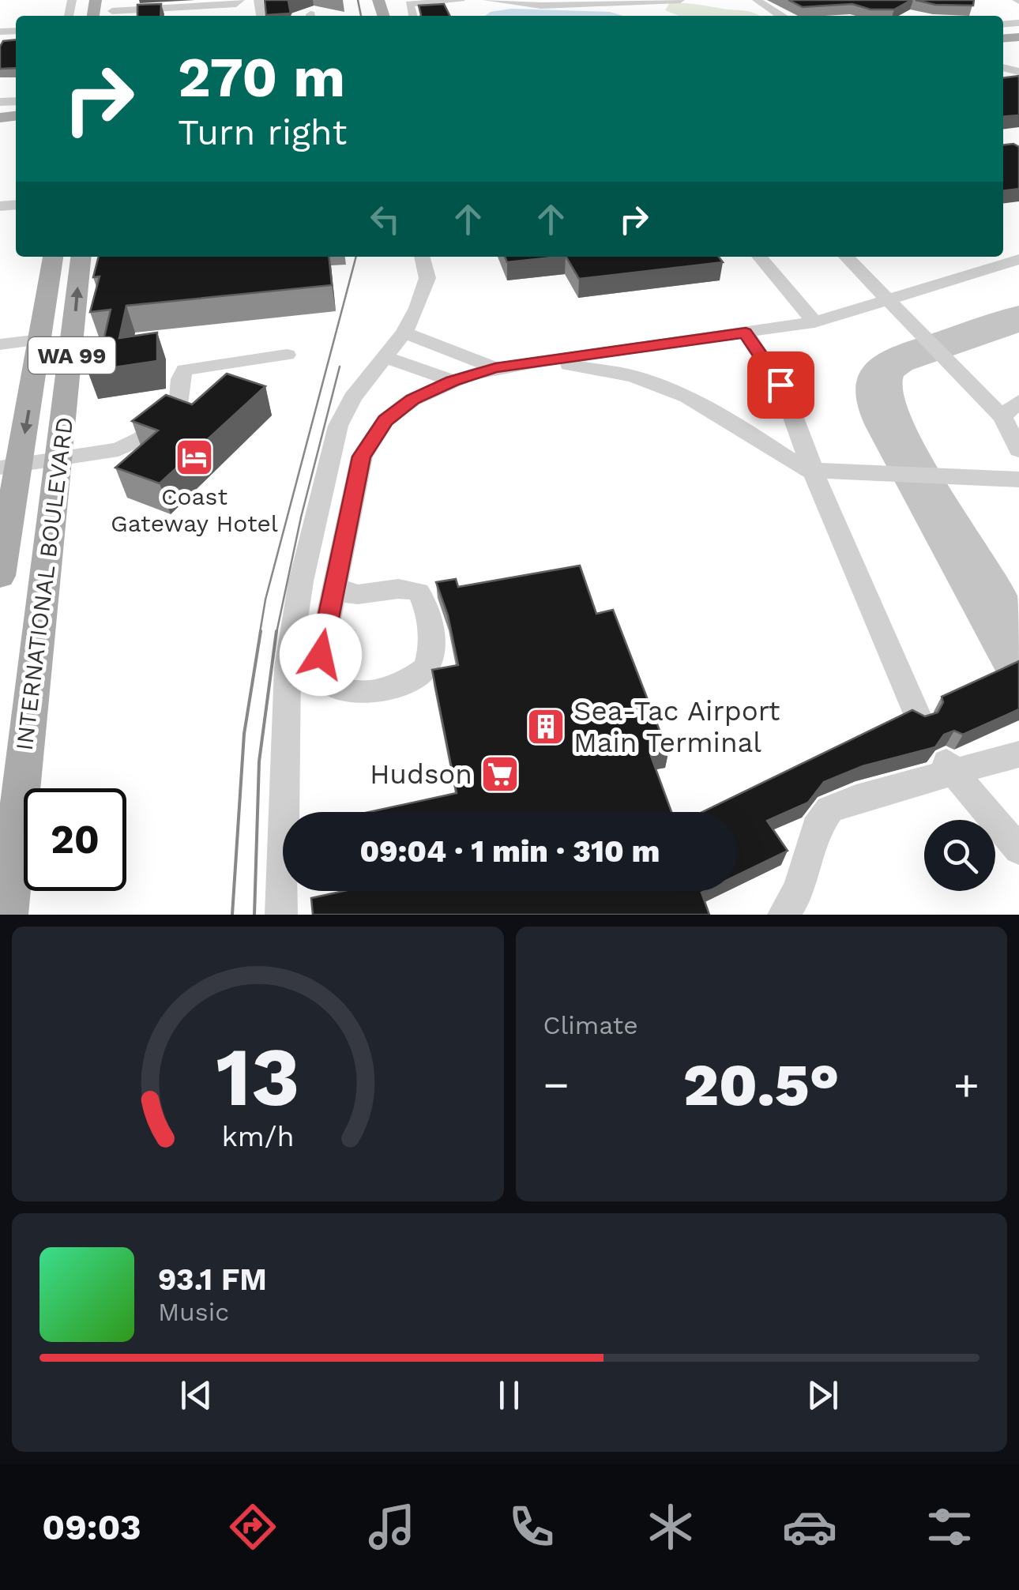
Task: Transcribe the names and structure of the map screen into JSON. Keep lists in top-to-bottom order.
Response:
{
  "streets": {
    "main road": ["WA 99", "INTERNATIONAL BOULEVARD"]
  },
  "places": {
    "hotel": ["Coast Gateway Hotel"],
    "building": ["Sea-Tac Airport Main Terminal"],
    "supermarket": ["Hudson"]
  },
  "page": {
    "turn": ["270 m", "Turn right"],
    "limit": "20",
    "trip": "09:04 · 1 min · 310 m",
    "tile": "Climate",
    "heat": ["−", "20.5°", "+"],
    "song": ["93.1 FM", "Music"],
    "tabs": "09:03",
    "gauge": ["13", "km/h"]
  }
}
